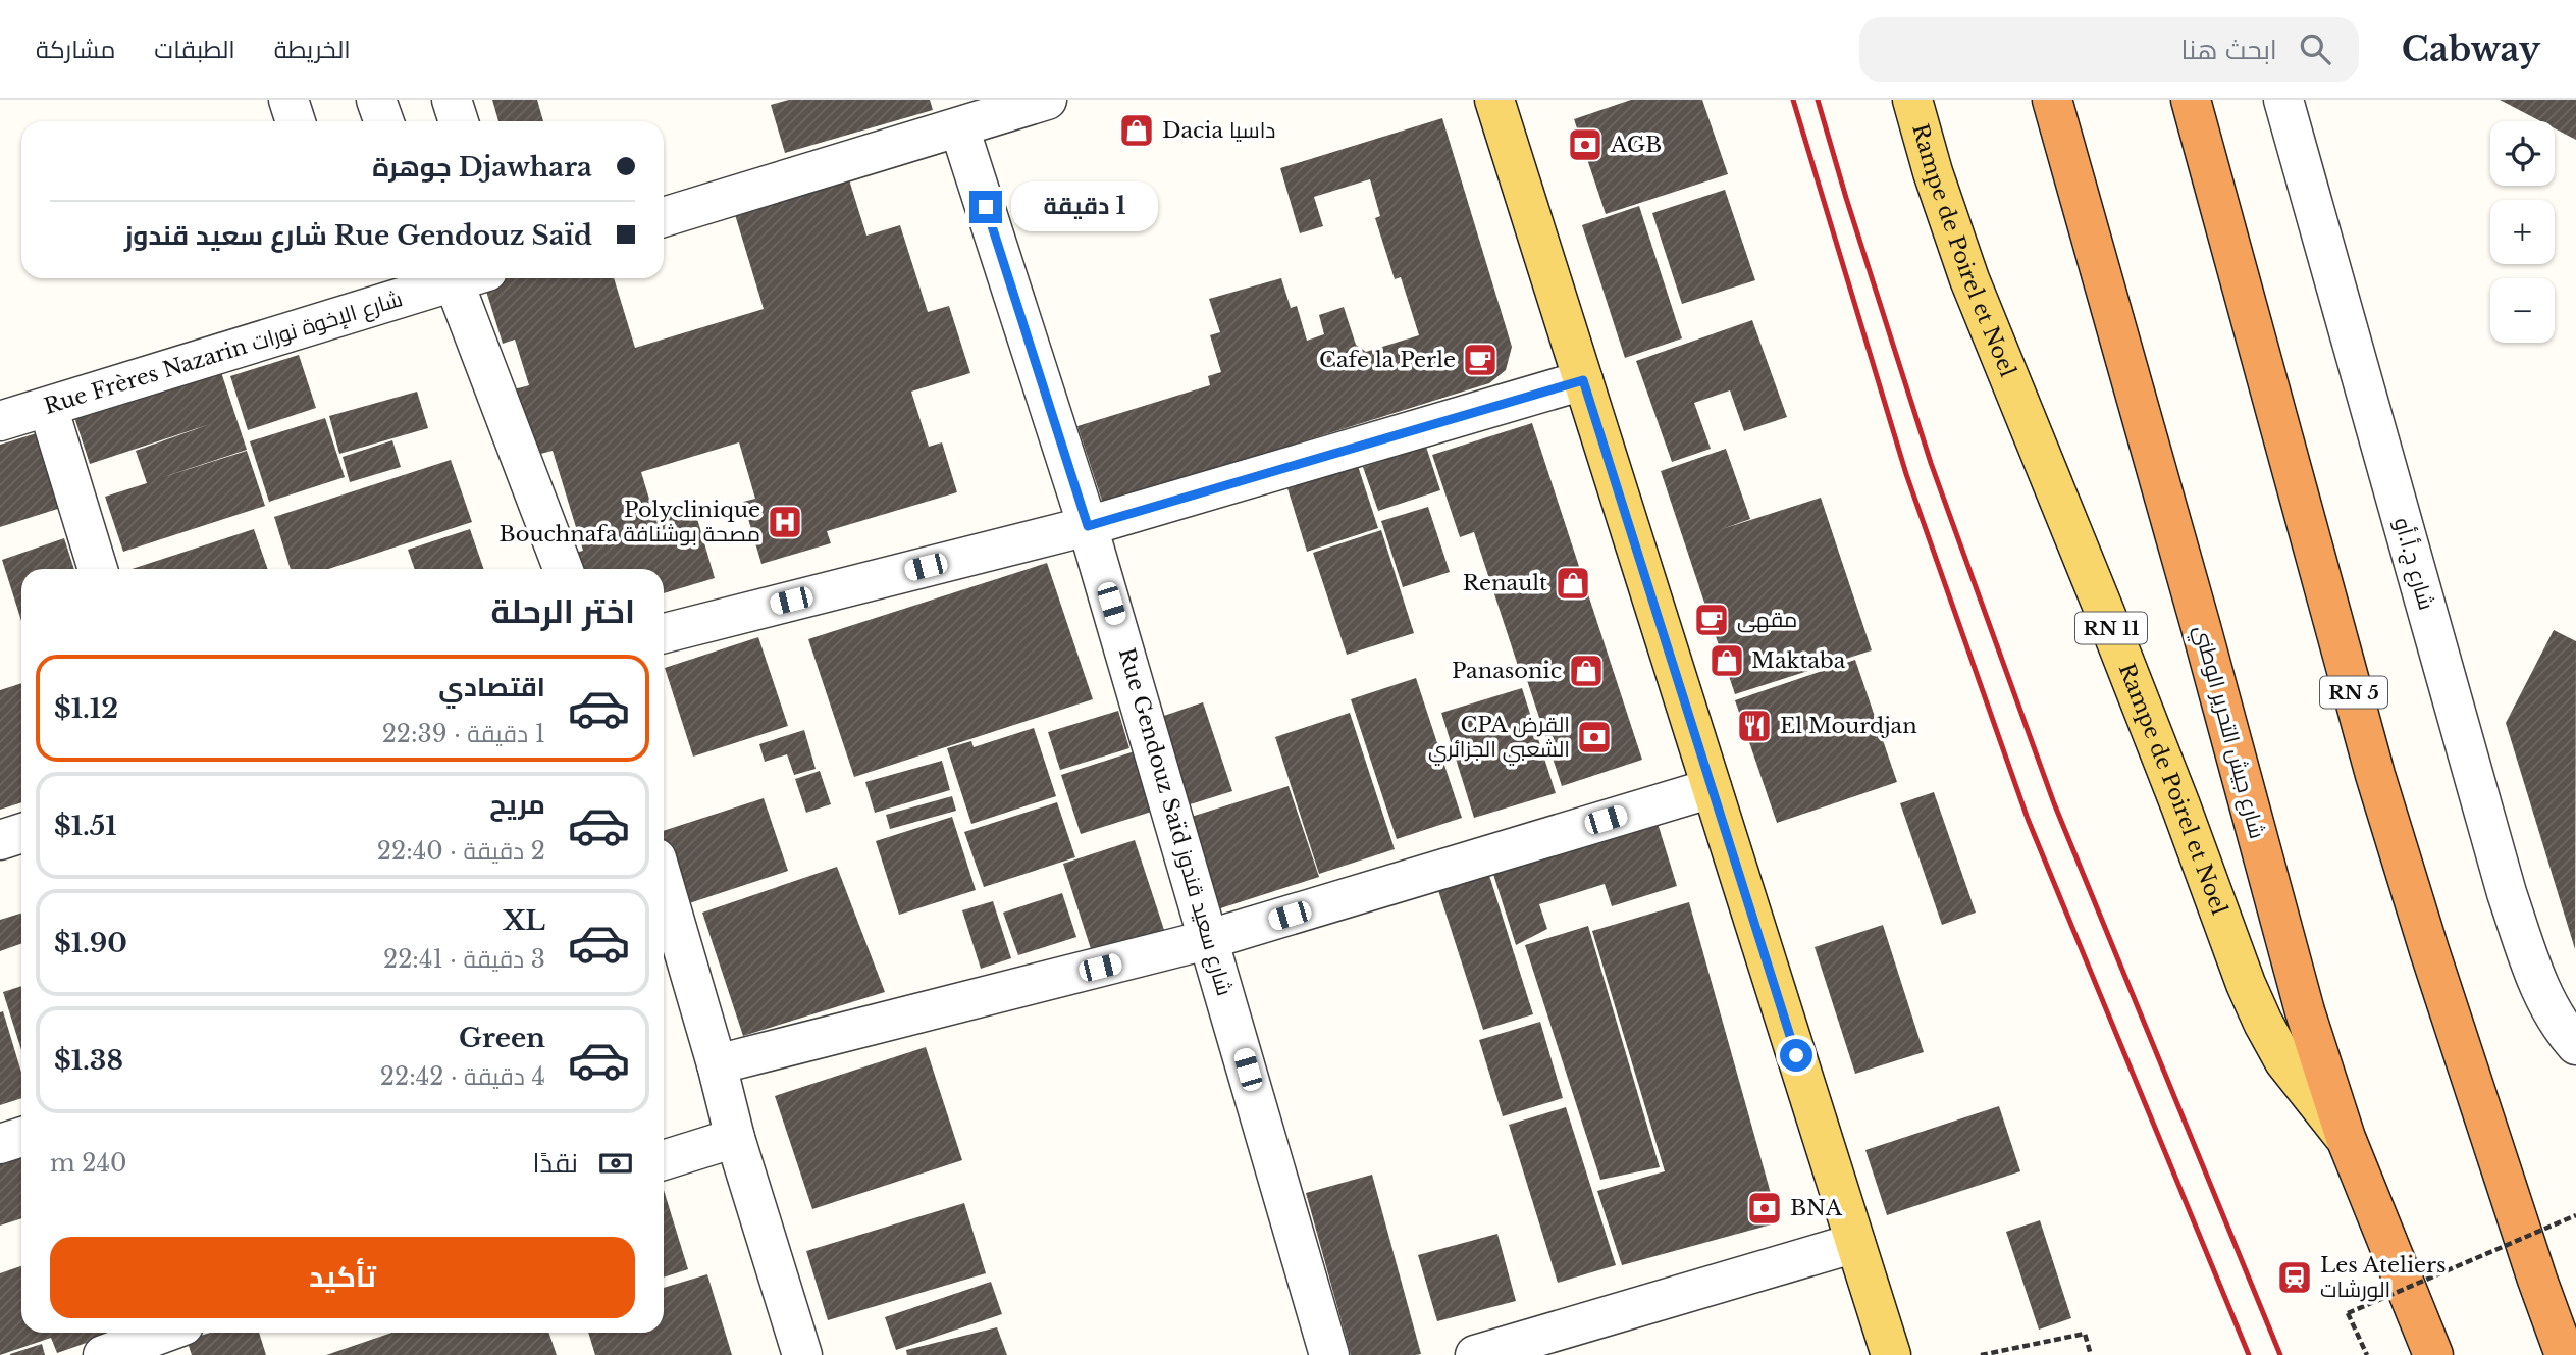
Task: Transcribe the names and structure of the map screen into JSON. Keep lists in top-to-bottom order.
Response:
{
  "streets": {
    "highway": ["RN 11", "RN 5", "شارع جيش التحرير الوطني"],
    "main road": ["Rampe de Poirel et Noel"],
    "street": ["Rue Frères Nazarin شارع الإخوة نورات", "شارع ج.أ.أو", "Rue Gendouz Saïd شارع سعيد قندوز"]
  },
  "crossings": [
    ["Rampe de Poirel et Noel", "شارع جيش التحرير الوطني"]
  ],
  "places": {
    "shop": [
      "Dacia داسيا",
      "Renault",
      "Maktaba",
      "Panasonic"
    ],
    "bank": ["AGB", "CPA القرض الشعبي الجزائري", "BNA"],
    "cafe": ["Cafe la Perle", "مقهى"],
    "hospital": ["Polyclinique Bouchnafa مصحة بوشنافة"],
    "restaurant": ["El Mourdjan"],
    "station": ["Les Ateliers الورشات"]
  },
  "page": {
    "header": "Cabway",
    "search": "ابحث هنا",
    "nav": ["الخريطة", "الطبقات", "مشاركة"],
    "map_buttons": ["+", "−"],
    "banner": ["Djawhara جوهرة", "Rue Gendouz Saïd شارع سعيد قندوز"],
    "bubble": "1 دقيقة",
    "heading": "اختر الرحلة",
    "list": [
      {
        "name": "اقتصادي",
        "note": "1 دقيقة · 22:39",
        "value": "$1.12"
      },
      {
        "name": "مريح",
        "note": "2 دقيقة · 22:40",
        "value": "$1.51"
      },
      {
        "name": "XL",
        "note": "3 دقيقة · 22:41",
        "value": "$1.90"
      },
      {
        "name": "Green",
        "note": "4 دقيقة · 22:42",
        "value": "$1.38"
      }
    ],
    "pay": ["نقدًا", "240 m"],
    "buttons": "تأكيد"
  }
}
